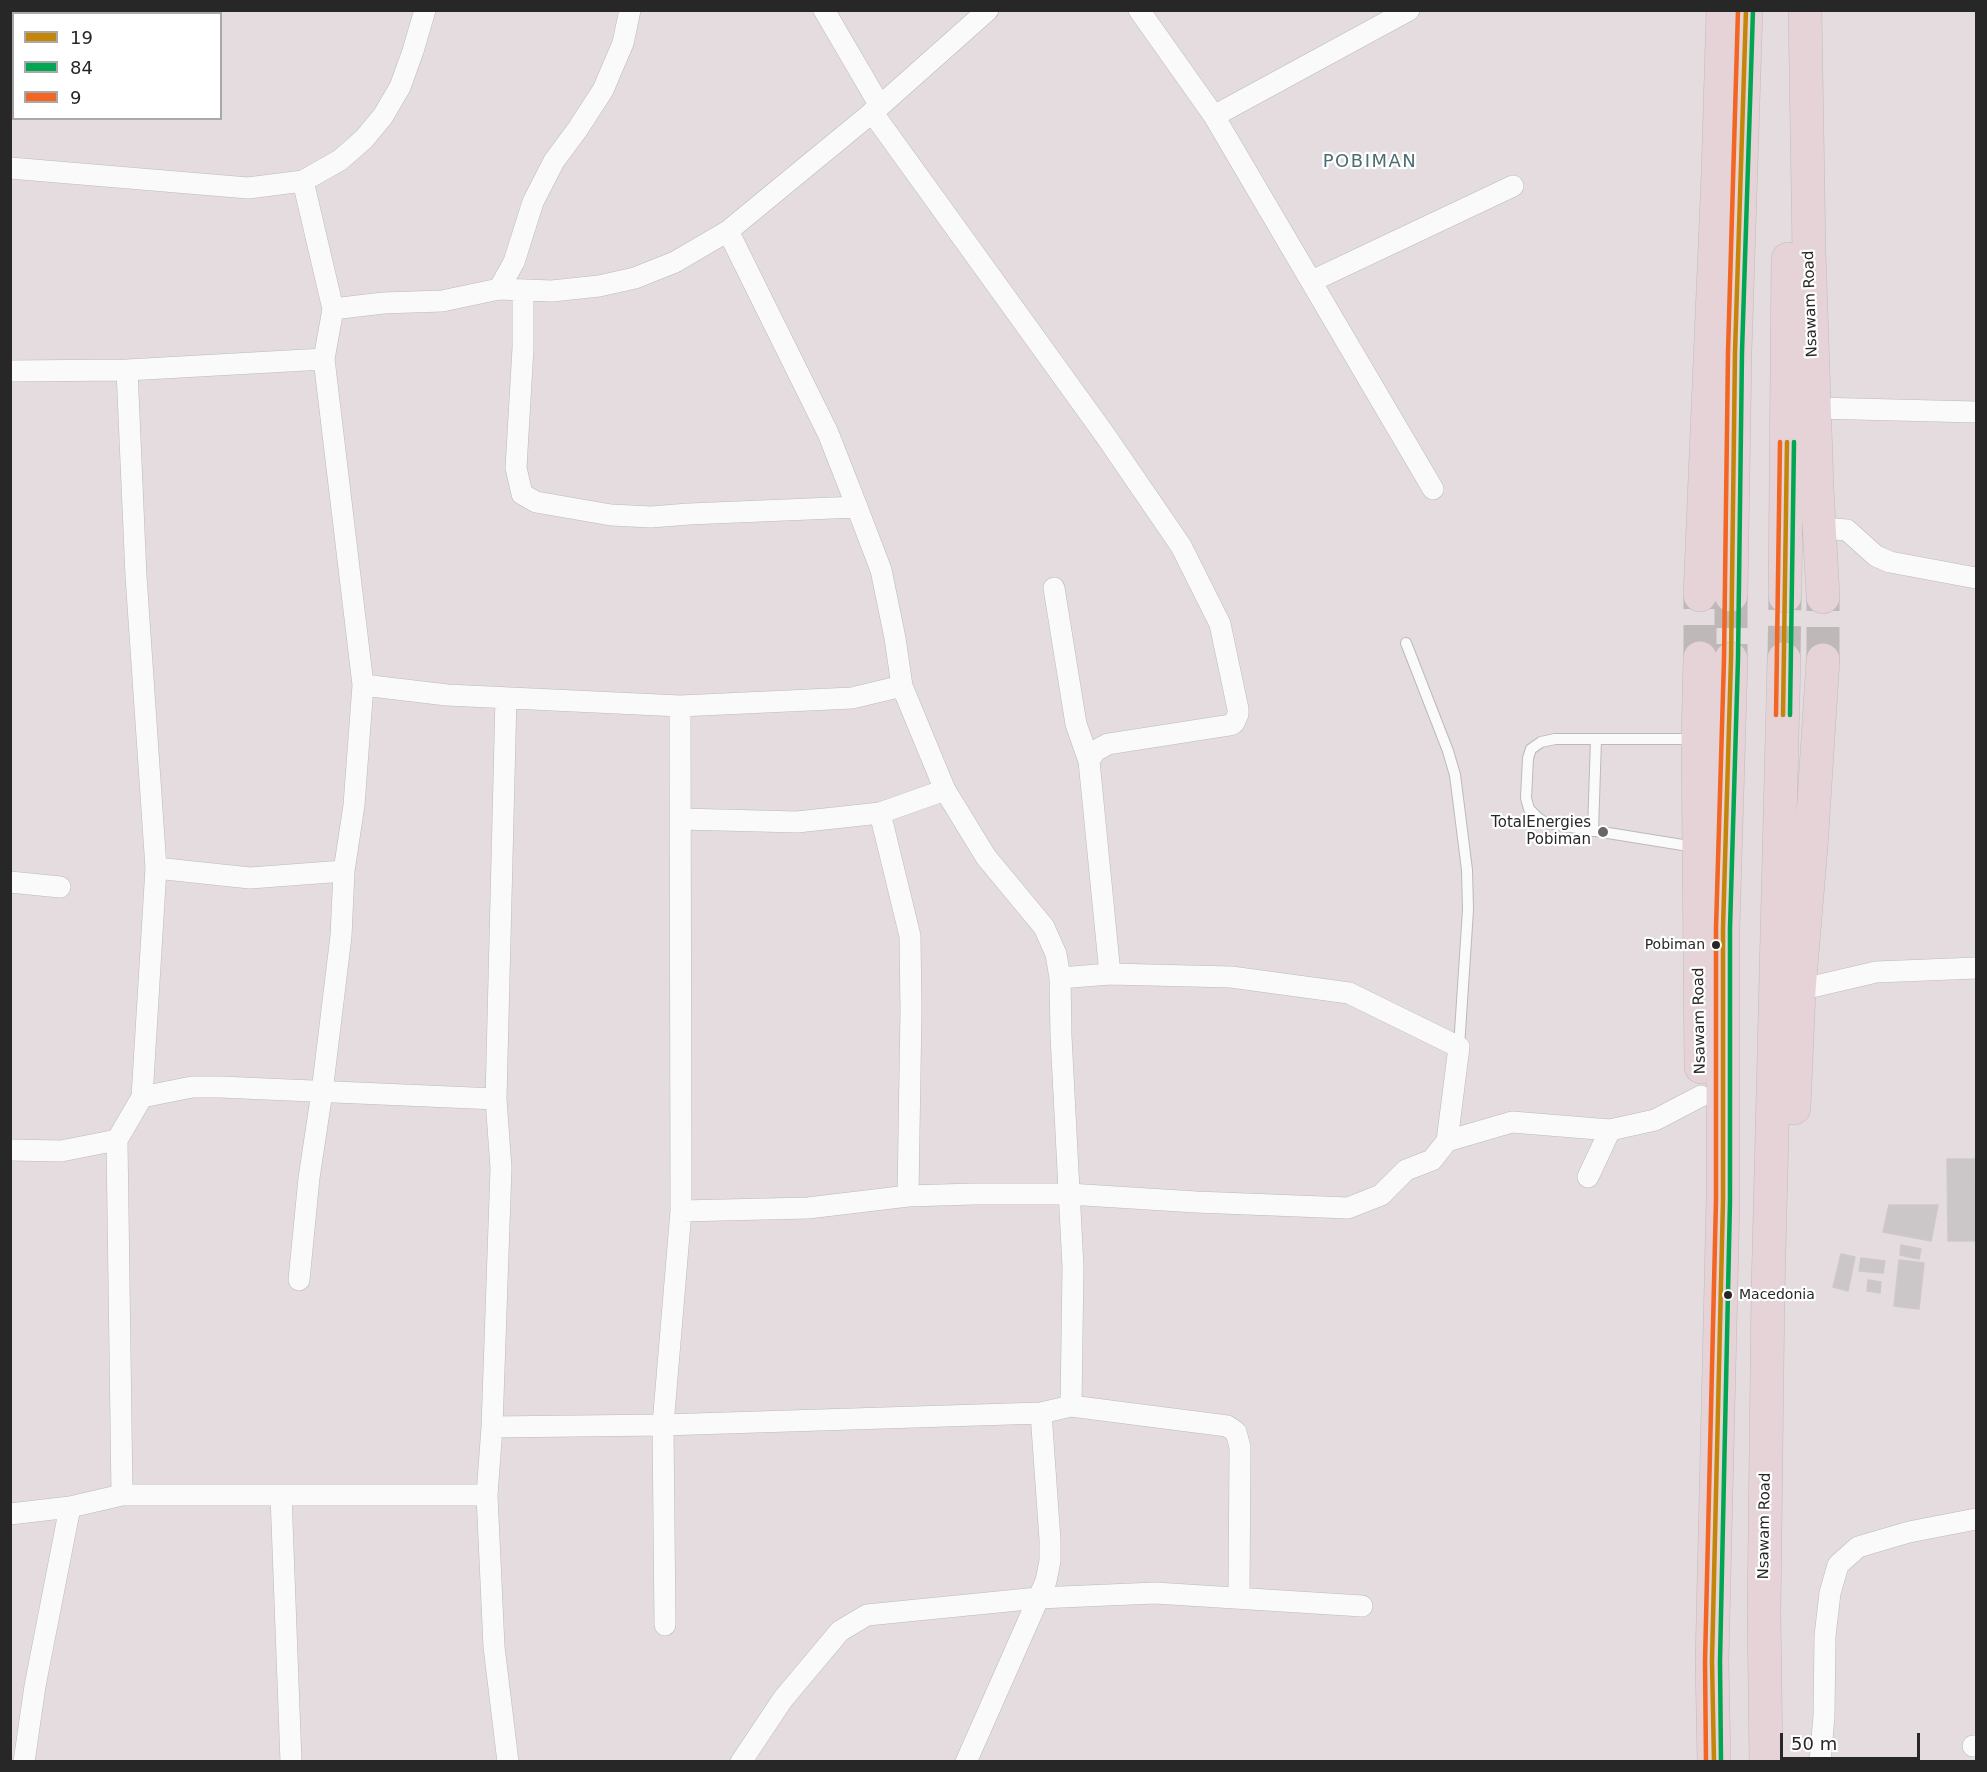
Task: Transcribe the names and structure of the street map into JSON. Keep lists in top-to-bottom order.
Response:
{
  "streets": {
    "highway": ["Nsawam Road"]
  },
  "districts": ["POBIMAN"],
  "places": ["TotalEnergies Pobiman", "Pobiman", "Macedonia"],
  "lines": ["transit line 19", "transit line 84", "transit line 9"],
  "legend": ["19", "84", "9"],
  "scale_bar": "50 m"
}
